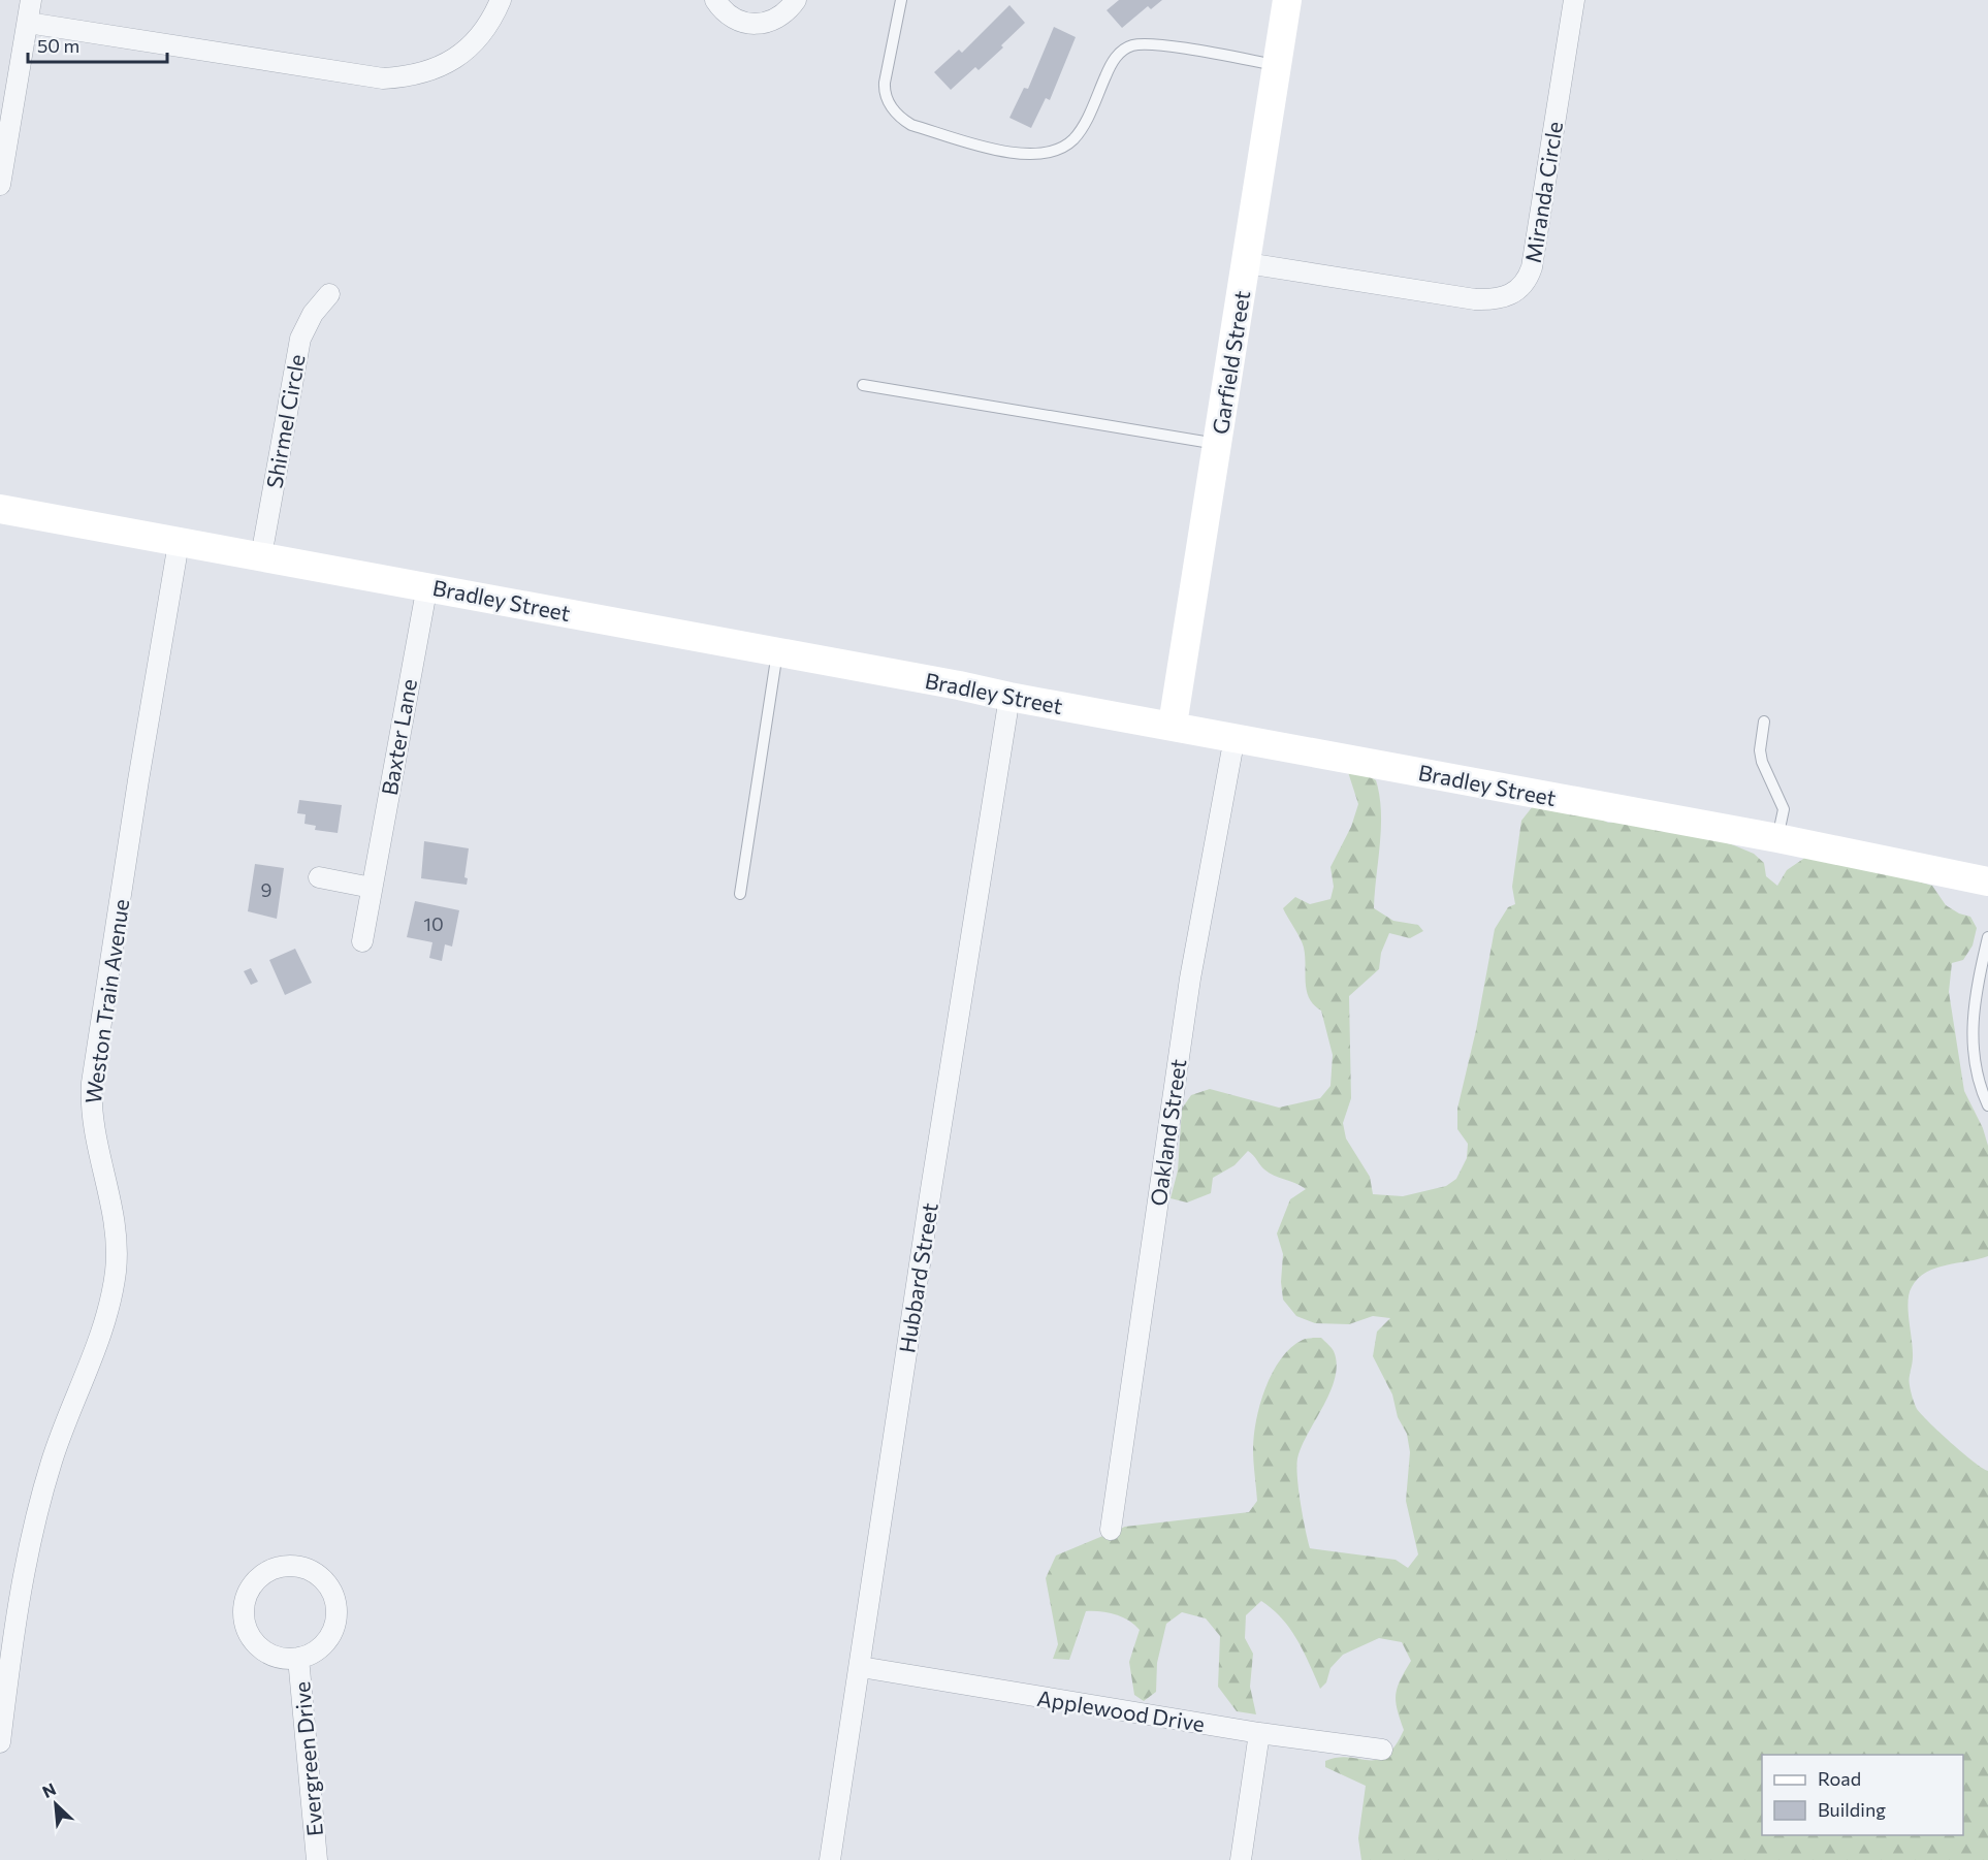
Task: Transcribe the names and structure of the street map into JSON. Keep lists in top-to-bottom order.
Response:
{
  "streets": {
    "main road": ["Garfield Street", "Bradley Street"],
    "street": [
      "Miranda Circle",
      "Shirmel Circle",
      "Baxter Lane",
      "Weston Train Avenue",
      "Oakland Street",
      "Hubbard Street",
      "Applewood Drive",
      "Evergreen Drive"
    ]
  },
  "crossings": [
    ["Miranda Circle", "Garfield Street"],
    ["Garfield Street", "Bradley Street"],
    ["Shirmel Circle", "Bradley Street"],
    ["Bradley Street", "Baxter Lane"],
    ["Bradley Street", "Weston Train Avenue"],
    ["Bradley Street", "Oakland Street"],
    ["Bradley Street", "Hubbard Street"],
    ["Hubbard Street", "Applewood Drive"]
  ],
  "house_numbers": ["9", "10"],
  "legend": ["Road", "Building"],
  "scale_bar": "50 m",
  "north": "top left"
}
